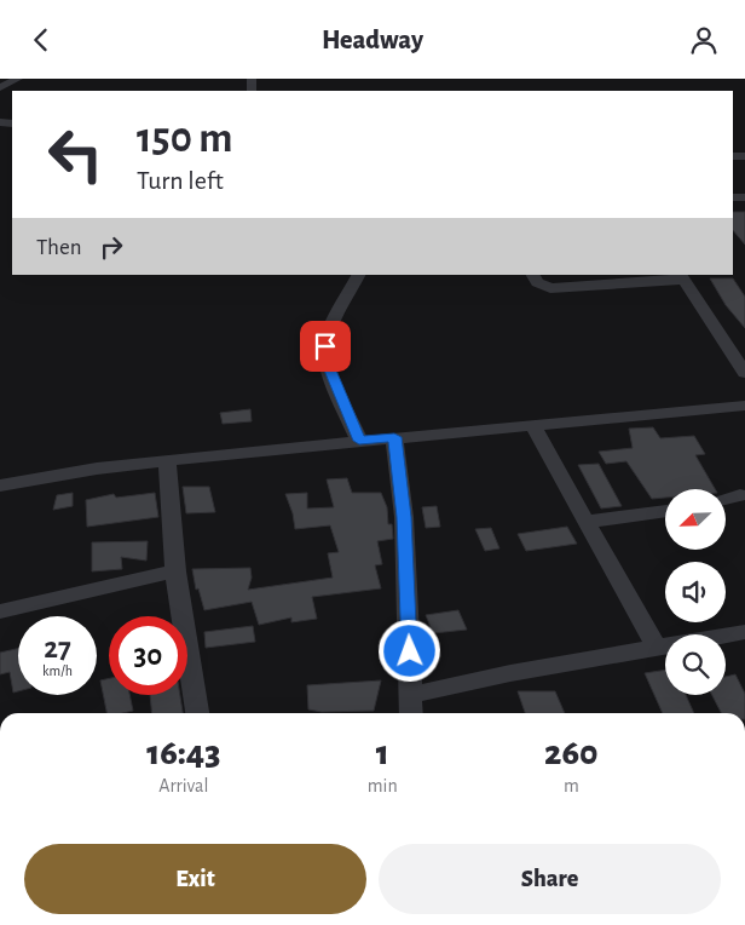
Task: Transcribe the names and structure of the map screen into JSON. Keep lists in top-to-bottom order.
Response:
{
  "north": "bottom left",
  "page": {
    "header": "Headway",
    "turn": ["150 m", "Turn left"],
    "then": "Then",
    "speed": "27 km/h",
    "limit": "30",
    "eta": [
      "16:43",
      "Arrival",
      "1",
      "min",
      "260",
      "m"
    ],
    "buttons": ["Exit", "Share"]
  }
}
